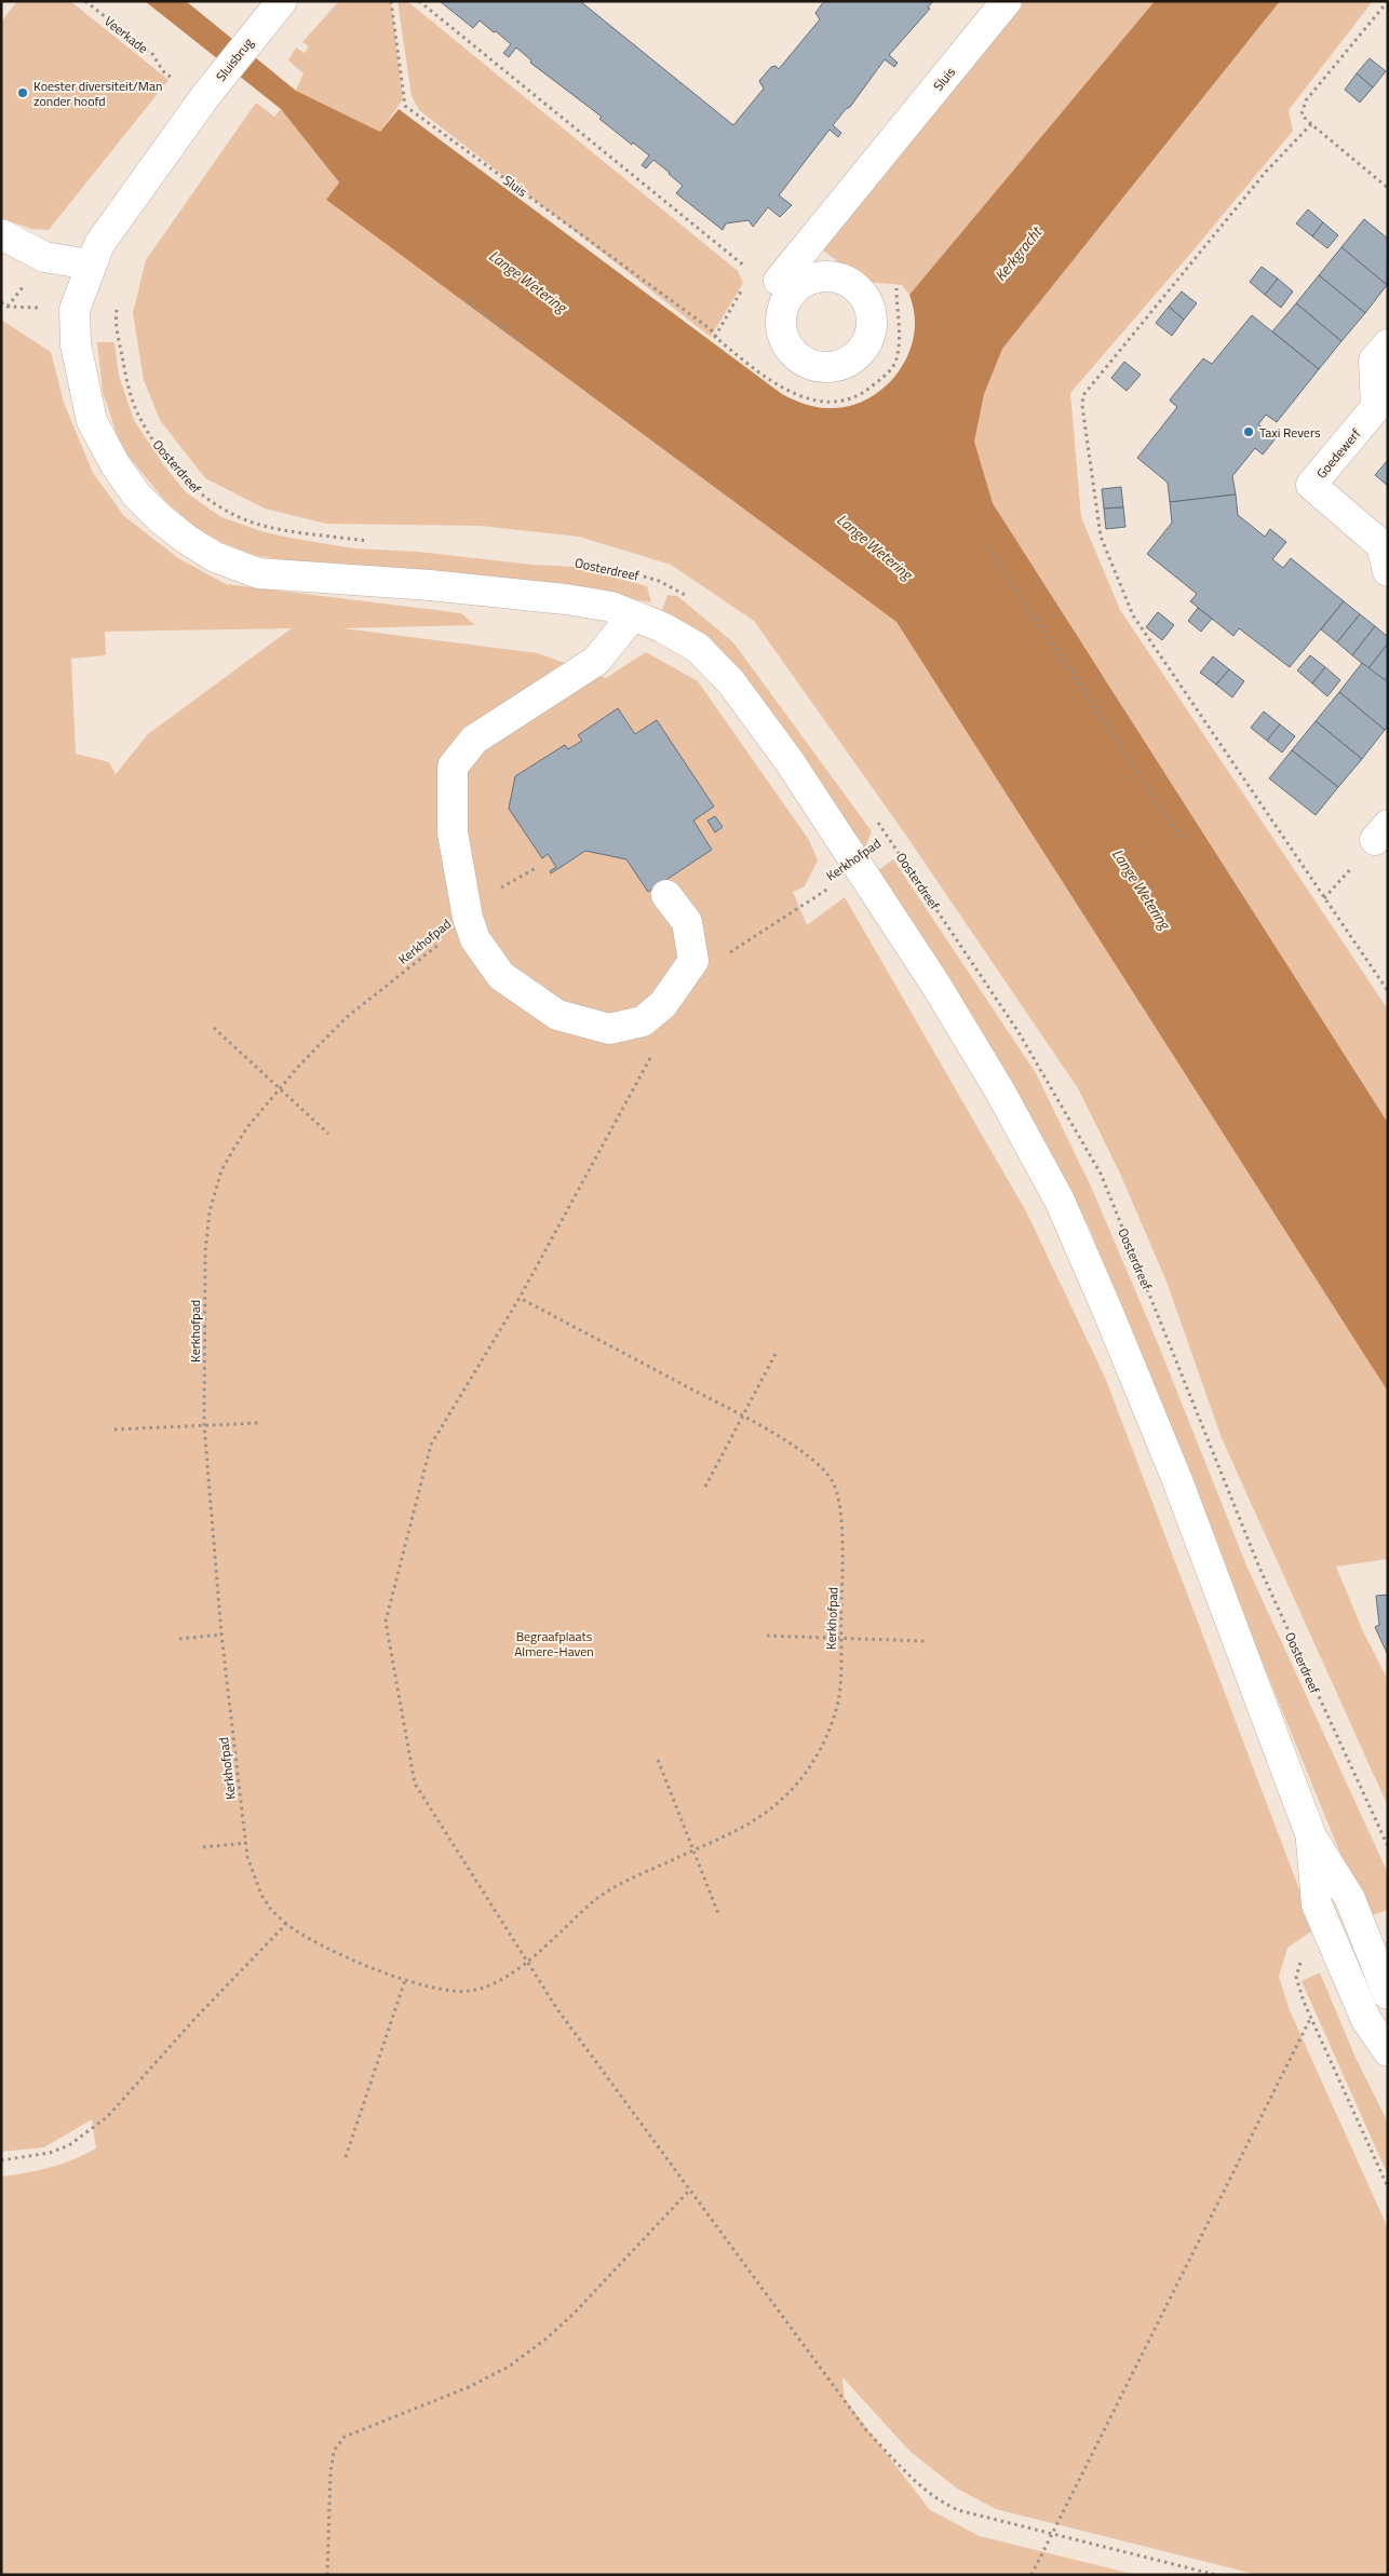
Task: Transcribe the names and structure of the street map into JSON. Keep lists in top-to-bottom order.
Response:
{
  "streets": {
    "main road": ["Sluisbrug", "Sluis", "Goedewerf"],
    "path": ["Veerkade", "Oosterdreef", "Kerkhofpad"]
  },
  "crossings": [
    ["Oosterdreef", "Kerkhofpad"]
  ],
  "water": ["Kerkgracht", "Lange Wetering"],
  "parks": ["Begraafplaats Almere-Haven"],
  "places": ["Koester diversiteit/Man zonder hoofd", "Taxi Revers"]
}
